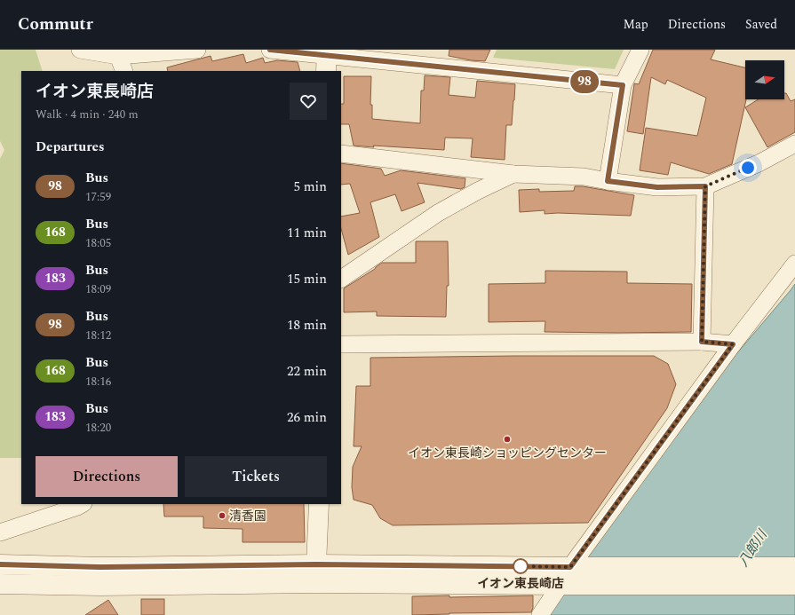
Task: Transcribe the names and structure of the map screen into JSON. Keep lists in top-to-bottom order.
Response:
{
  "water": ["八郎川"],
  "places": ["イオン東長崎ショッピングセンター", "清香園", "イオン東長崎店"],
  "lines": ["bus line 98"],
  "north": "right",
  "page": {
    "header": "Commutr",
    "nav": ["Map", "Directions", "Saved"],
    "on_map": "98",
    "heading": [
      ["イオン東長崎店", "Walk · 4 min · 240 m"],
      "Departures"
    ],
    "list": [
      {
        "mark": "98",
        "name": "Bus",
        "note": "17:59",
        "value": "5 min"
      },
      {
        "mark": "168",
        "name": "Bus",
        "note": "18:05",
        "value": "11 min"
      },
      {
        "mark": "183",
        "name": "Bus",
        "note": "18:09",
        "value": "15 min"
      },
      {
        "mark": "98",
        "name": "Bus",
        "note": "18:12",
        "value": "18 min"
      },
      {
        "mark": "168",
        "name": "Bus",
        "note": "18:16",
        "value": "22 min"
      },
      {
        "mark": "183",
        "name": "Bus",
        "note": "18:20",
        "value": "26 min"
      }
    ],
    "buttons": ["Directions", "Tickets"]
  }
}
